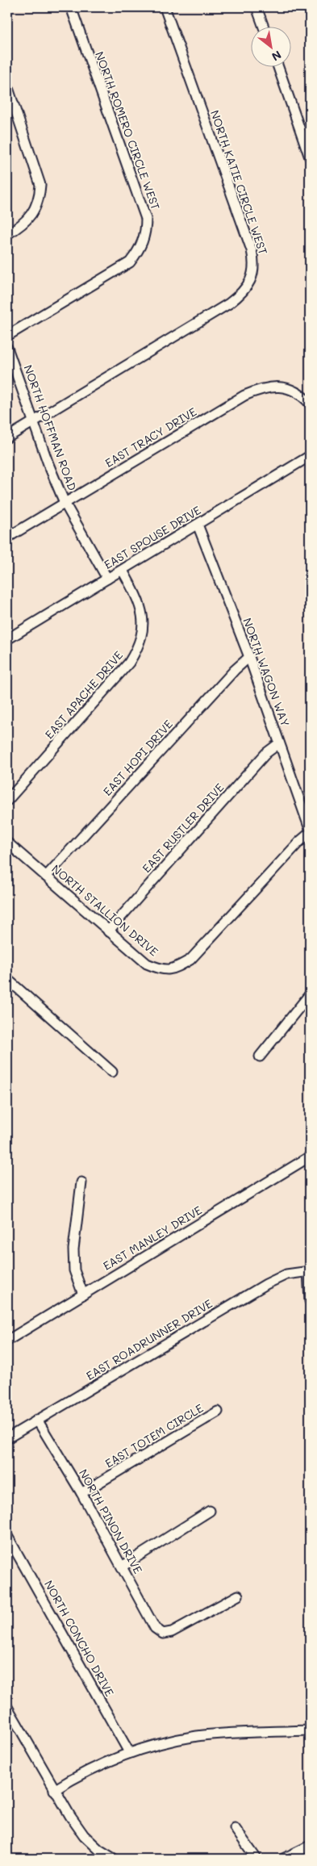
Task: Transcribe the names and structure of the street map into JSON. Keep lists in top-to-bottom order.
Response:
{
  "streets": {
    "street": [
      "NORTH ROMERO CIRCLE WEST",
      "NORTH KATIE CIRCLE WEST",
      "NORTH HOFFMAN ROAD",
      "EAST TRACY DRIVE",
      "EAST SPOUSE DRIVE",
      "NORTH WAGON WAY",
      "EAST APACHE DRIVE",
      "EAST HOPI DRIVE",
      "EAST RUSTLER DRIVE",
      "NORTH STALLION DRIVE",
      "EAST MANLEY DRIVE",
      "EAST ROADRUNNER DRIVE",
      "EAST TOTEM CIRCLE",
      "NORTH PINON DRIVE",
      "NORTH CONCHO DRIVE"
    ]
  },
  "crossings": [
    ["NORTH KATIE CIRCLE WEST", "NORTH HOFFMAN ROAD"],
    ["NORTH HOFFMAN ROAD", "EAST TRACY DRIVE"],
    ["NORTH HOFFMAN ROAD", "EAST SPOUSE DRIVE"],
    ["EAST SPOUSE DRIVE", "NORTH WAGON WAY"],
    ["EAST SPOUSE DRIVE", "EAST APACHE DRIVE"],
    ["NORTH WAGON WAY", "EAST HOPI DRIVE"],
    ["NORTH WAGON WAY", "EAST RUSTLER DRIVE"],
    ["EAST HOPI DRIVE", "NORTH STALLION DRIVE"],
    ["EAST RUSTLER DRIVE", "NORTH STALLION DRIVE"],
    ["EAST ROADRUNNER DRIVE", "NORTH PINON DRIVE"],
    ["EAST TOTEM CIRCLE", "NORTH PINON DRIVE"]
  ],
  "north": "bottom right"
}
